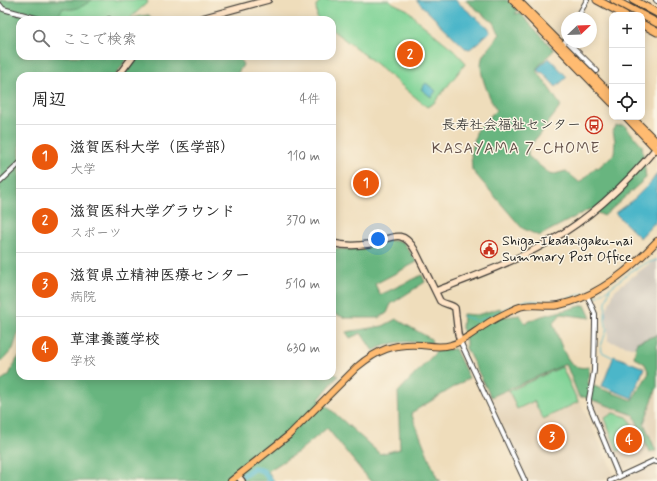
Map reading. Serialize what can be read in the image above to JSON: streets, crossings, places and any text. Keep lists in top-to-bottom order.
{
  "districts": ["KASAYAMA 7-CHOME"],
  "places": {
    "bus stop": ["長寿社会福祉センター"],
    "public building": ["Shiga-Ikadaigaku-nai Summary Post Office"]
  },
  "north": "top right",
  "page": {
    "map_buttons": ["+", "−"],
    "search": "ここで検索",
    "pins": [
      "2",
      "1",
      "3",
      "4"
    ],
    "heading": ["周辺", "4件"],
    "list": [
      {
        "mark": "1",
        "name": "滋賀医科大学（医学部）",
        "note": "大学",
        "value": "110 m"
      },
      {
        "mark": "2",
        "name": "滋賀医科大学グラウンド",
        "note": "スポーツ",
        "value": "370 m"
      },
      {
        "mark": "3",
        "name": "滋賀県立精神医療センター",
        "note": "病院",
        "value": "510 m"
      },
      {
        "mark": "4",
        "name": "草津養護学校",
        "note": "学校",
        "value": "630 m"
      }
    ]
  }
}
